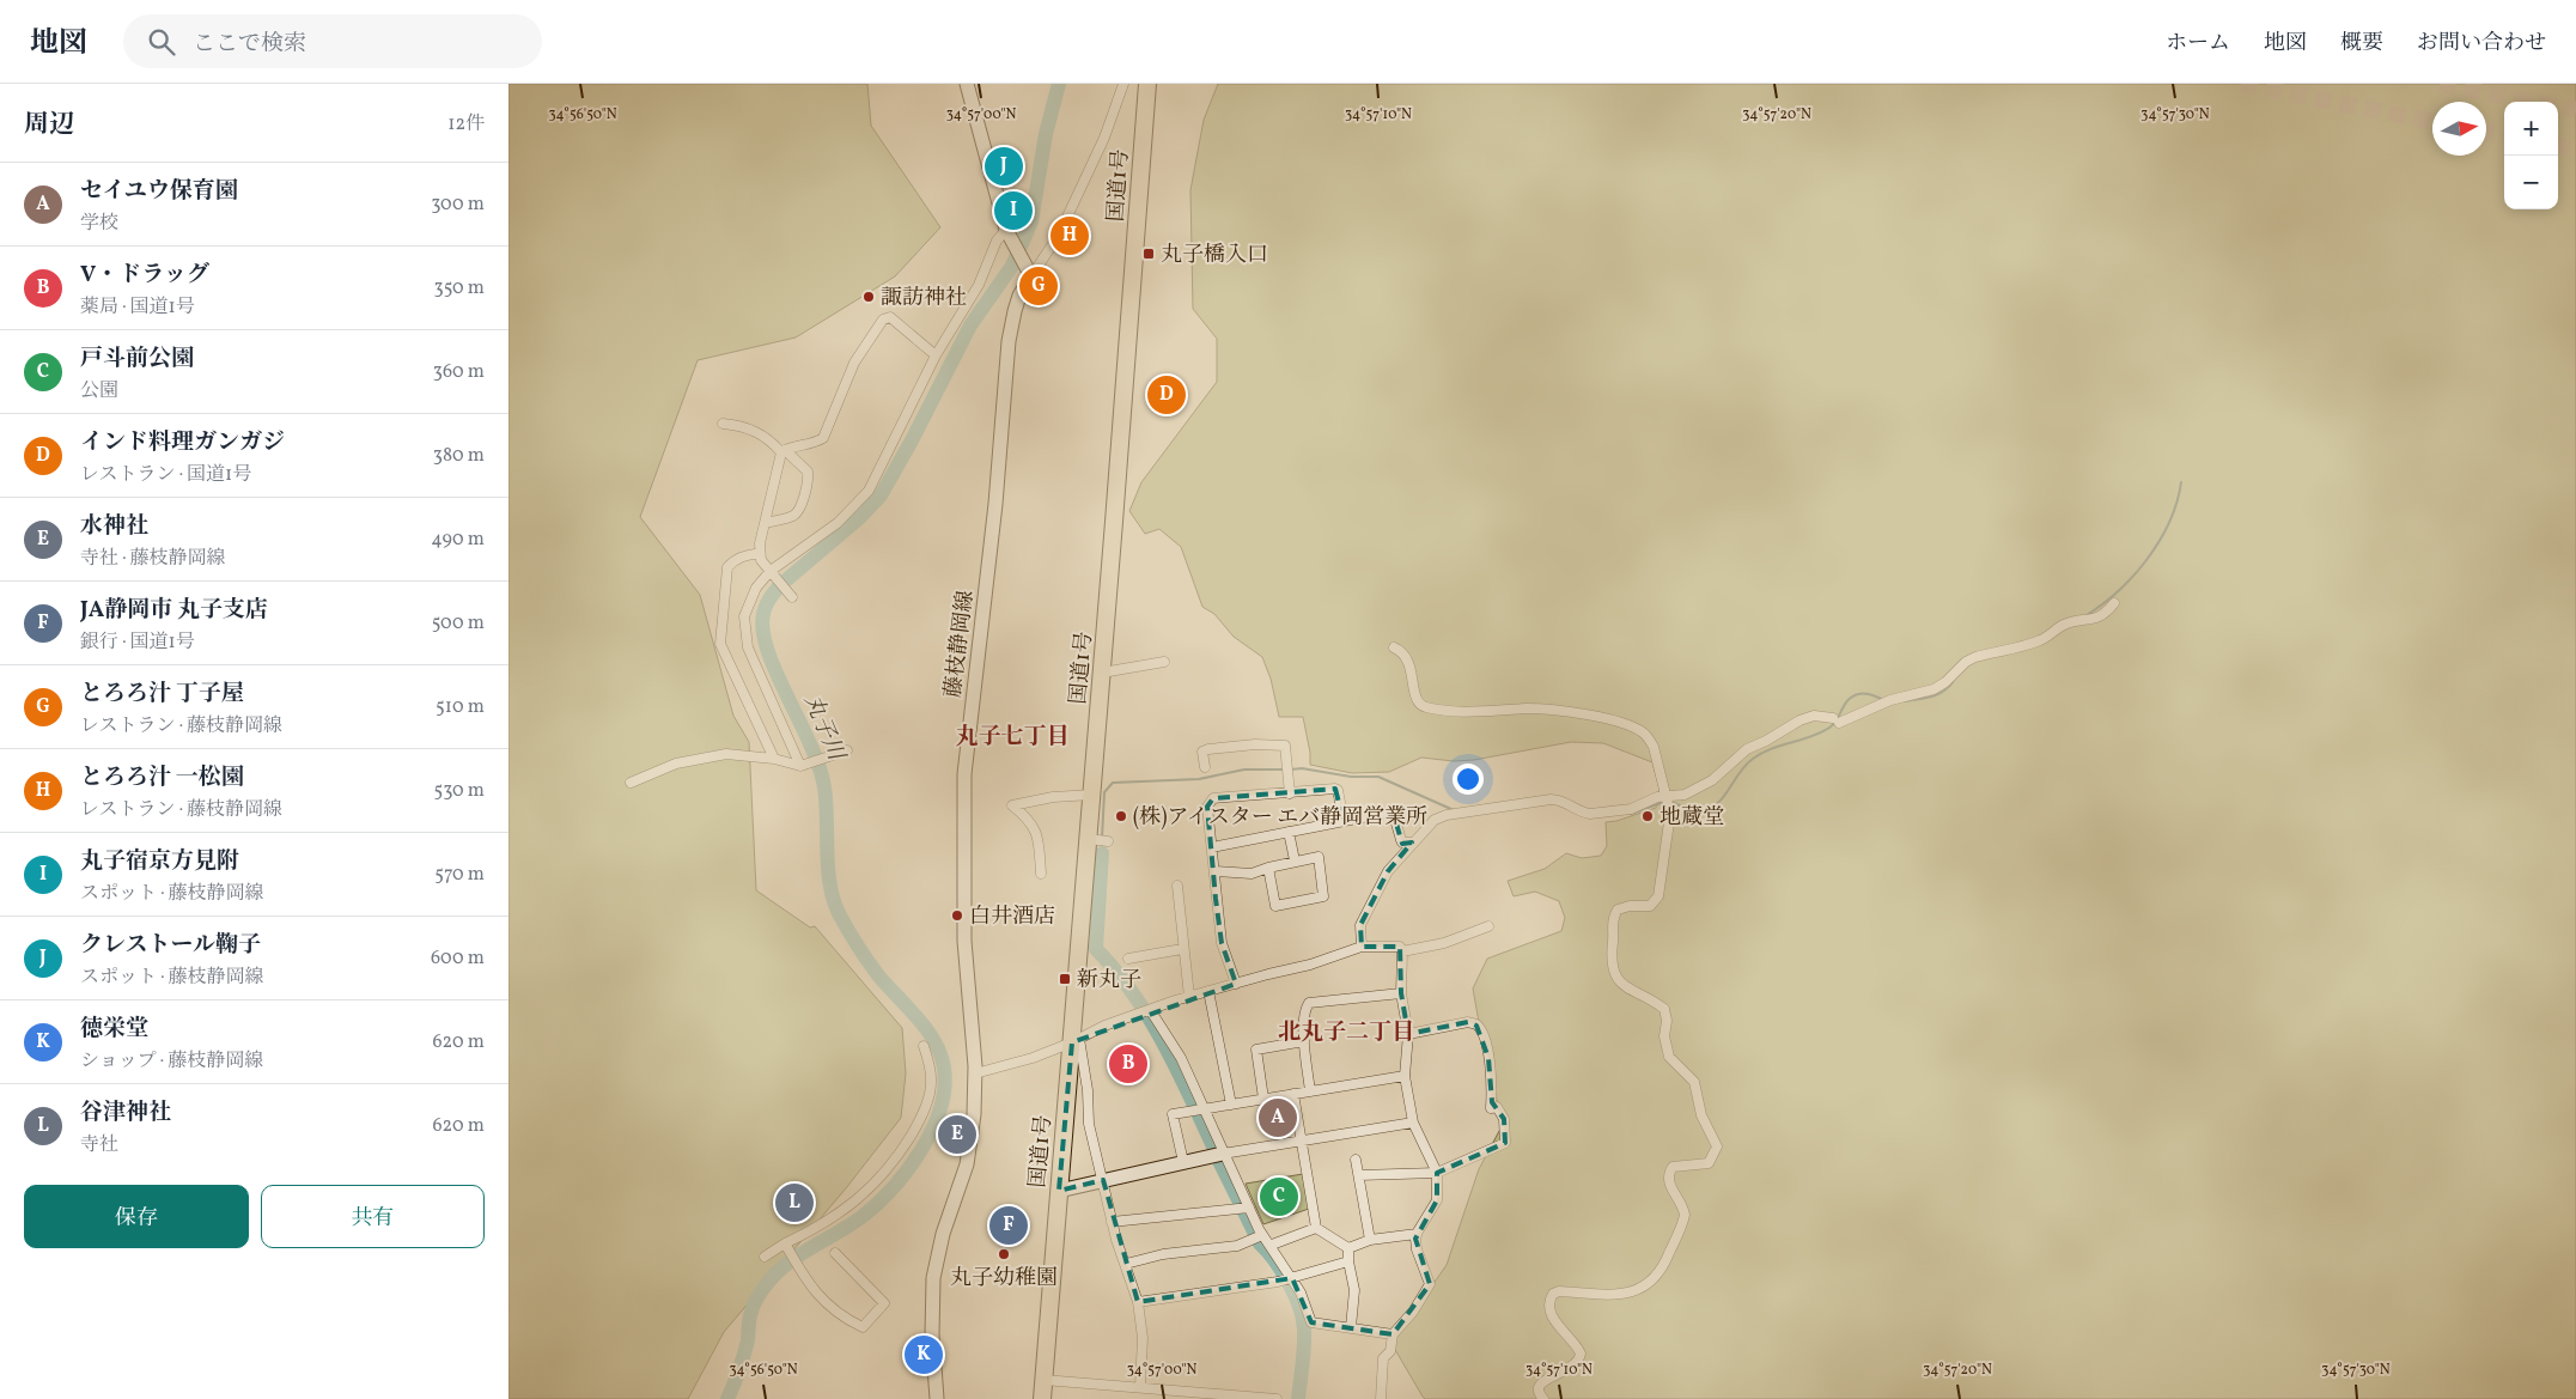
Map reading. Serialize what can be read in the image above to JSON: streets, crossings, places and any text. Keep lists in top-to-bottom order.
{
  "streets": {
    "highway": ["国道1号"],
    "main road": ["藤枝静岡線"]
  },
  "districts": ["丸子七丁目", "北丸子二丁目"],
  "water": ["丸子川"],
  "places": {
    "transit": ["丸子橋入口", "新丸子"],
    "other": [
      "諏訪神社",
      "(株)アイスター エバ静岡営業所",
      "地蔵堂",
      "白井酒店",
      "丸子幼稚園"
    ]
  },
  "north": "right",
  "page": {
    "header": "地図",
    "search": "ここで検索",
    "nav": [
      "ホーム",
      "地図",
      "概要",
      "お問い合わせ"
    ],
    "heading": ["周辺", "12件"],
    "map_buttons": ["+", "−"],
    "pins": [
      "J",
      "I",
      "H",
      "G",
      "D",
      "B",
      "A",
      "E",
      "C",
      "L",
      "F",
      "K"
    ],
    "list": [
      {
        "mark": "A",
        "name": "セイユウ保育園",
        "note": "学校",
        "value": "300 m"
      },
      {
        "mark": "B",
        "name": "V・ドラッグ",
        "note": "薬局 · 国道1号",
        "value": "350 m"
      },
      {
        "mark": "C",
        "name": "戸斗前公園",
        "note": "公園",
        "value": "360 m"
      },
      {
        "mark": "D",
        "name": "インド料理ガンガジ",
        "note": "レストラン · 国道1号",
        "value": "380 m"
      },
      {
        "mark": "E",
        "name": "水神社",
        "note": "寺社 · 藤枝静岡線",
        "value": "490 m"
      },
      {
        "mark": "F",
        "name": "JA静岡市 丸子支店",
        "note": "銀行 · 国道1号",
        "value": "500 m"
      },
      {
        "mark": "G",
        "name": "とろろ汁 丁子屋",
        "note": "レストラン · 藤枝静岡線",
        "value": "510 m"
      },
      {
        "mark": "H",
        "name": "とろろ汁 一松園",
        "note": "レストラン · 藤枝静岡線",
        "value": "530 m"
      },
      {
        "mark": "I",
        "name": "丸子宿京方見附",
        "note": "スポット · 藤枝静岡線",
        "value": "570 m"
      },
      {
        "mark": "J",
        "name": "クレストール鞠子",
        "note": "スポット · 藤枝静岡線",
        "value": "600 m"
      },
      {
        "mark": "K",
        "name": "徳栄堂",
        "note": "ショップ · 藤枝静岡線",
        "value": "620 m"
      },
      {
        "mark": "L",
        "name": "谷津神社",
        "note": "寺社",
        "value": "620 m"
      }
    ],
    "buttons": ["保存", "共有"]
  },
  "coordinates": [
    "34°56'50\"N",
    "34°57'00\"N",
    "34°57'10\"N",
    "34°57'20\"N",
    "34°57'30\"N"
  ]
}
